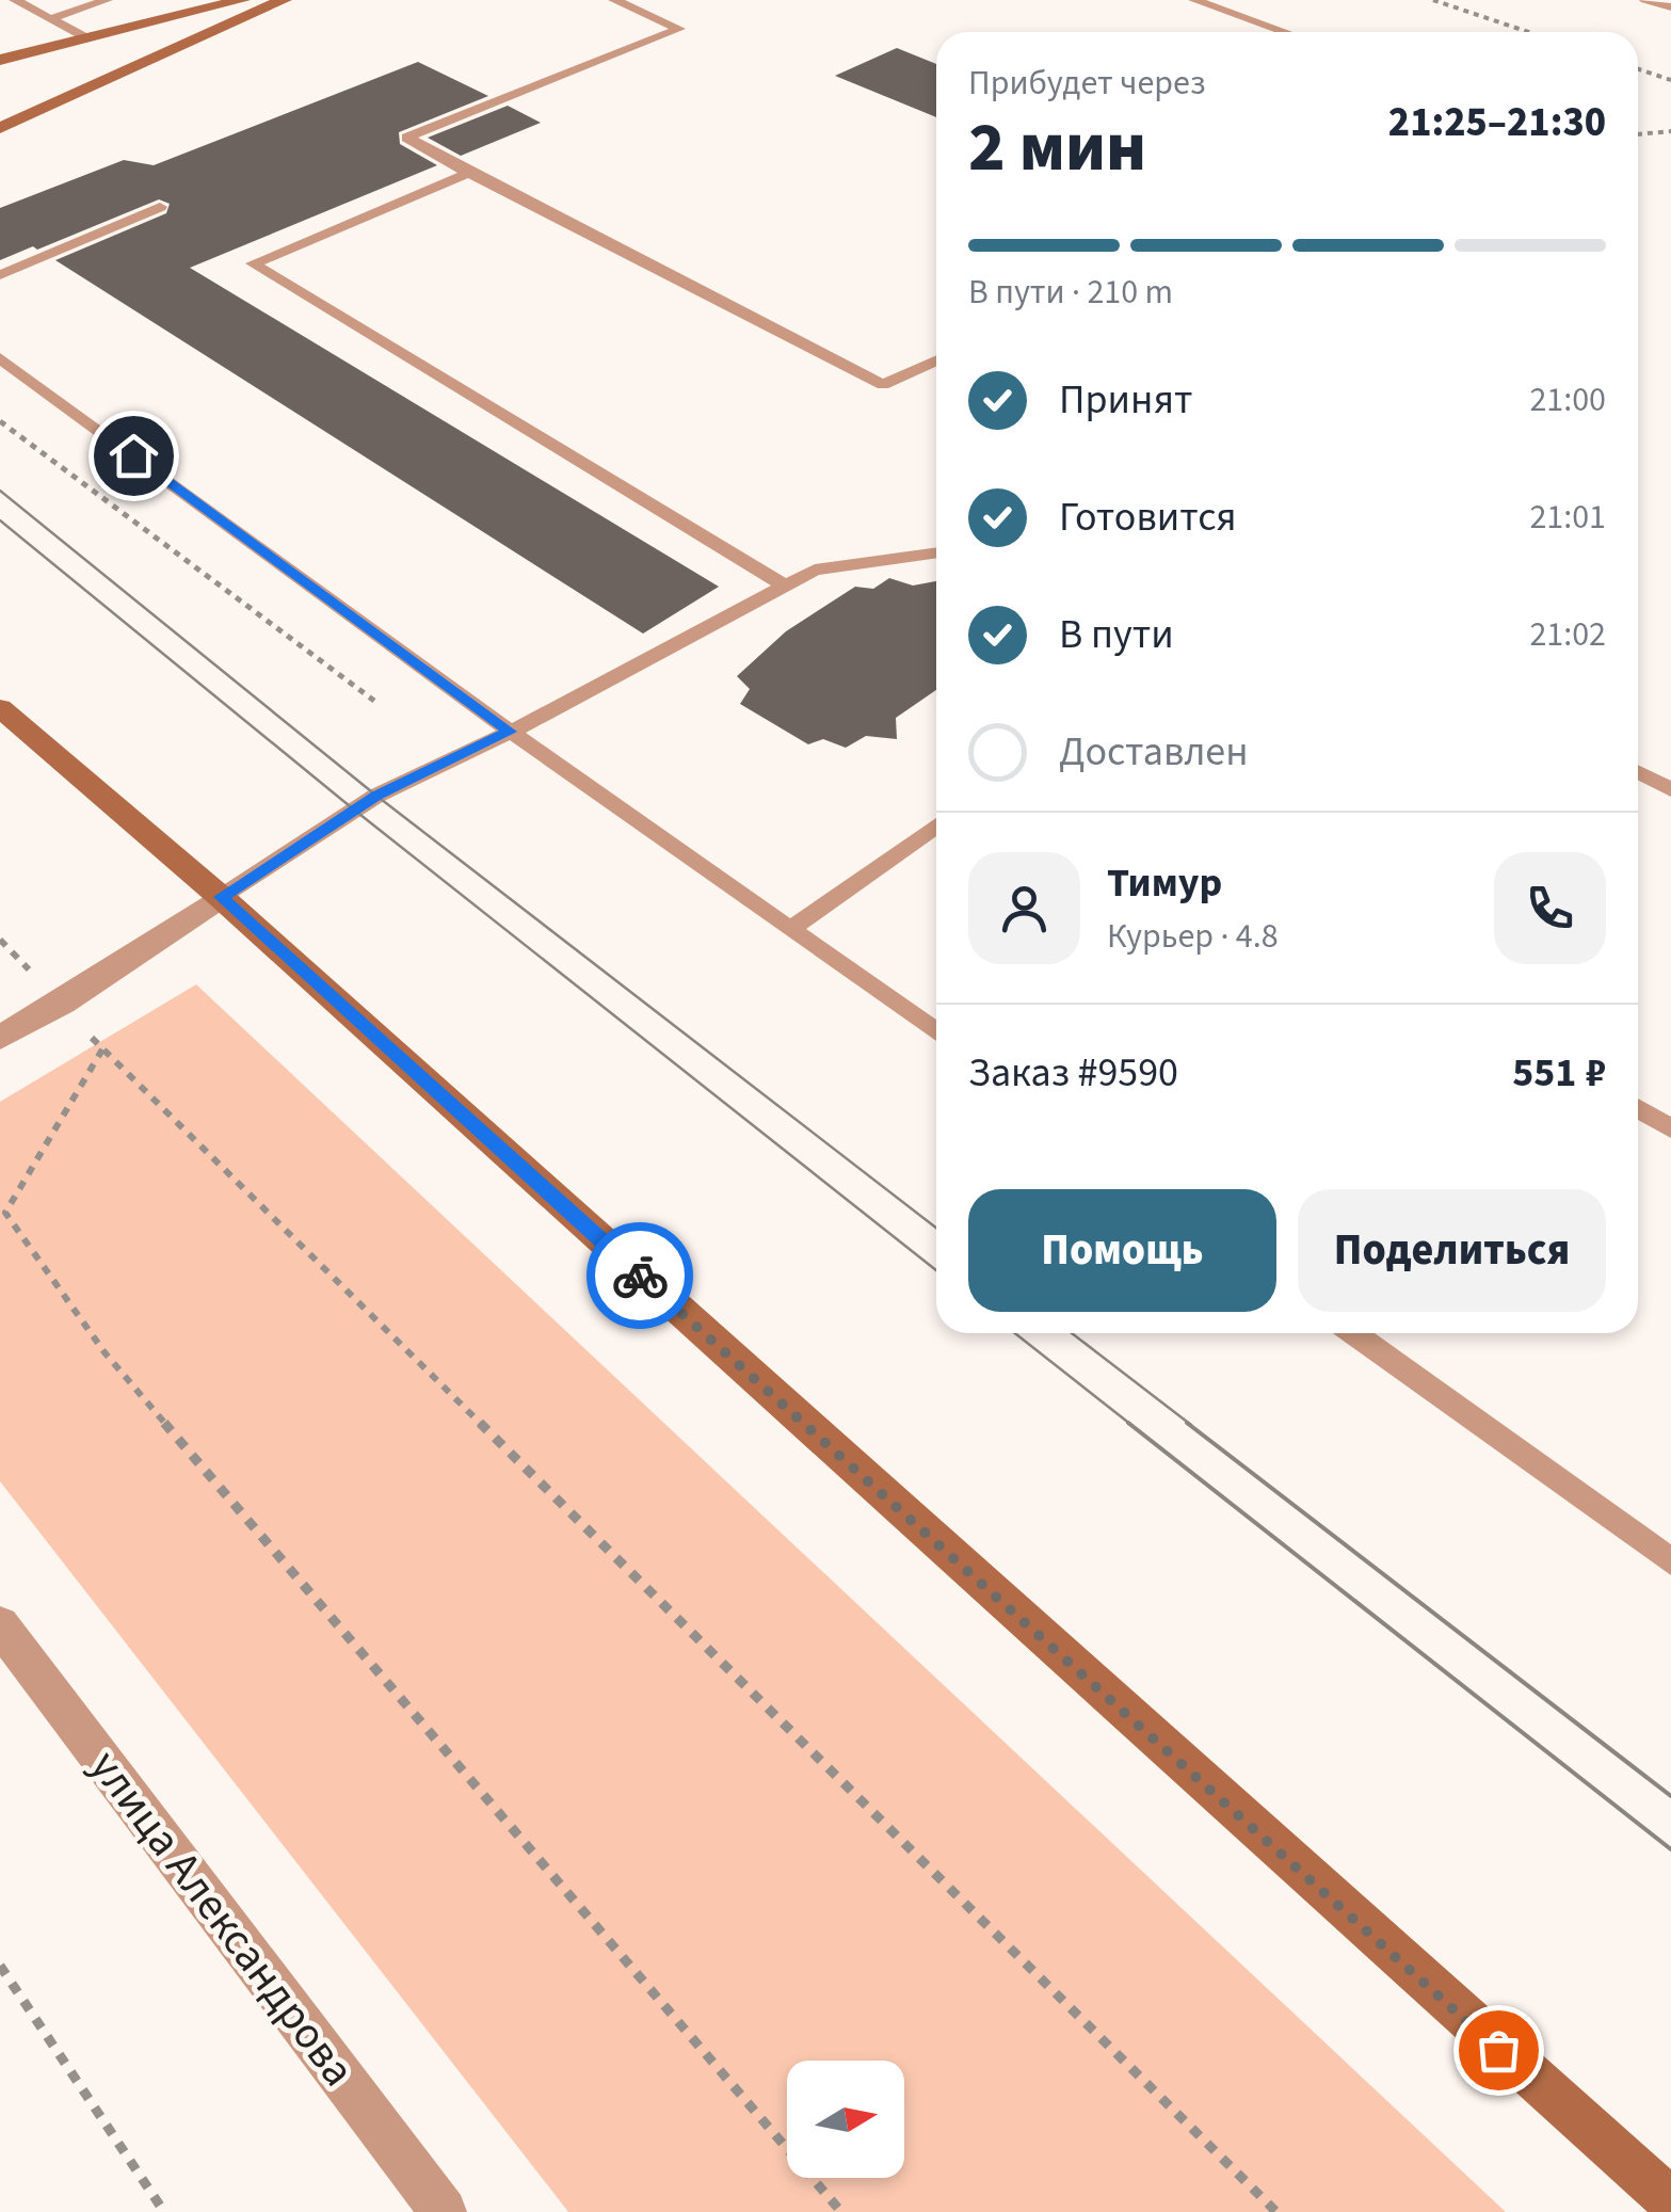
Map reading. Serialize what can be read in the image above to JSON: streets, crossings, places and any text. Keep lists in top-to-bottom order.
{
  "streets": {
    "street": ["улица Александрова"]
  },
  "north": "right",
  "page": {
    "heading": ["2 мин", "Прибудет через", "21:25–21:30"],
    "panel": [
      "Тимур",
      "Курьер · 4.8",
      "Заказ #9590",
      "551 ₽"
    ],
    "bar": "В пути · 210 m",
    "list": [
      ["Принят", "21:00"],
      ["Готовится", "21:01"],
      ["В пути", "21:02"],
      "Доставлен"
    ],
    "buttons": ["Помощь", "Поделиться"]
  }
}
